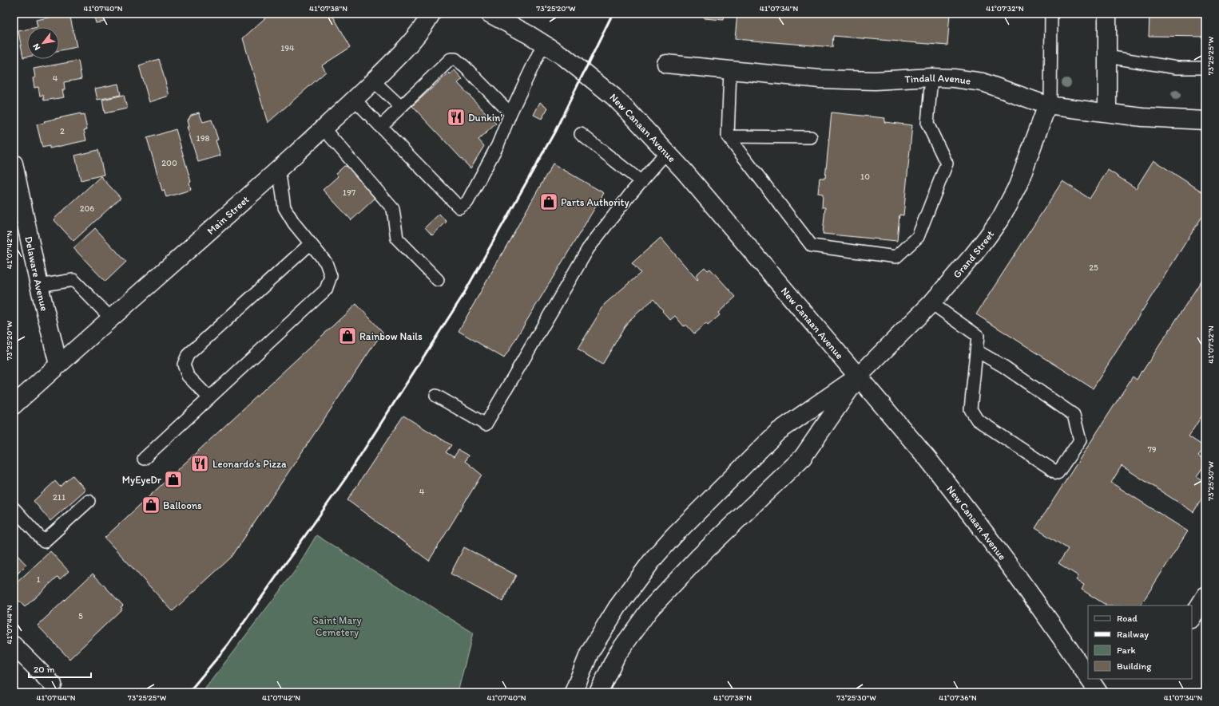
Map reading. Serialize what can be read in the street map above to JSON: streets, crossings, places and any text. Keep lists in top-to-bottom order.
{
  "streets": {
    "main road": [
      "Tindall Avenue",
      "New Canaan Avenue",
      "Main Street",
      "Grand Street",
      "Delaware Avenue"
    ]
  },
  "crossings": [
    ["Tindall Avenue", "Grand Street"],
    ["New Canaan Avenue", "Grand Street"],
    ["Main Street", "Delaware Avenue"]
  ],
  "parks": ["Saint Mary Cemetery"],
  "places": {
    "restaurant": ["Dunkin'", "Leonardo’s Pizza"],
    "shop": [
      "Parts Authority",
      "Rainbow Nails",
      "MyEyeDr",
      "Balloons"
    ]
  },
  "house_numbers": [
    "194",
    "4",
    "2",
    "198",
    "200",
    "10",
    "197",
    "206",
    "25",
    "79",
    "4",
    "211",
    "1",
    "5"
  ],
  "legend": [
    "Road",
    "Railway",
    "Park",
    "Building"
  ],
  "scale_bar": "20 m",
  "north": "bottom left",
  "coordinates": [
    "41°07'40\"N",
    "41°07'38\"N",
    "73°25'20\"W",
    "41°07'34\"N",
    "41°07'32\"N",
    "73°25'25\"W",
    "41°07'42\"N",
    "73°25'30\"W",
    "41°07'44\"N",
    "41°07'36\"N"
  ]
}
